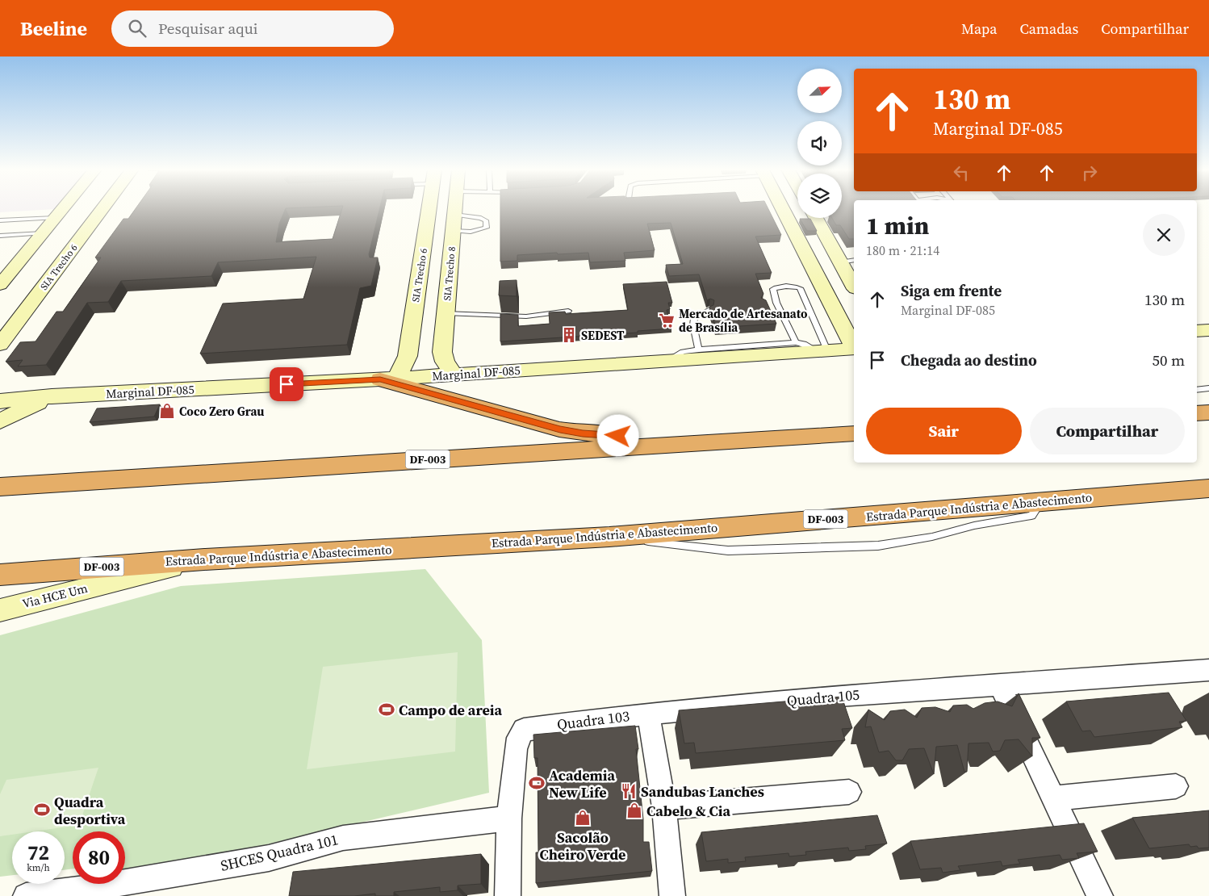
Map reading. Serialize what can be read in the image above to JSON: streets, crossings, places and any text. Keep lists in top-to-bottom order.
{
  "streets": {
    "highway": ["DF-003", "Estrada Parque Indústria e Abastecimento"],
    "main road": [
      "SIA Trecho 6",
      "SIA Trecho 8",
      "Marginal DF-085",
      "Via HCE Um"
    ],
    "street": ["Quadra 105", "Quadra 103", "SHCES Quadra 101"]
  },
  "crossings": [
    ["SIA Trecho 6", "Marginal DF-085"],
    ["SIA Trecho 8", "Marginal DF-085"],
    ["Estrada Parque Indústria e Abastecimento", "Via HCE Um"],
    ["Quadra 105", "Quadra 103"],
    ["Quadra 103", "SHCES Quadra 101"]
  ],
  "places": {
    "supermarket": ["Mercado de Artesanato de Brasília"],
    "building": ["SEDEST"],
    "shop": ["Coco Zero Grau", "Cabelo & Cia", "Sacolão Cheiro Verde"],
    "sports": ["Campo de areia", "Academia New Life", "Quadra desportiva"],
    "restaurant": ["Sandubas Lanches"]
  },
  "north": "top right",
  "page": {
    "header": "Beeline",
    "search": "Pesquisar aqui",
    "nav": ["Mapa", "Camadas", "Compartilhar"],
    "turn": ["130 m", "Marginal DF-085"],
    "heading": ["1 min", "180 m · 21:14"],
    "list": [
      {
        "name": "Siga em frente",
        "note": "Marginal DF-085",
        "value": "130 m"
      },
      {
        "name": "Chegada ao destino",
        "value": "50 m"
      }
    ],
    "buttons": ["Sair", "Compartilhar"],
    "speed": "72 km/h",
    "limit": "80"
  }
}
